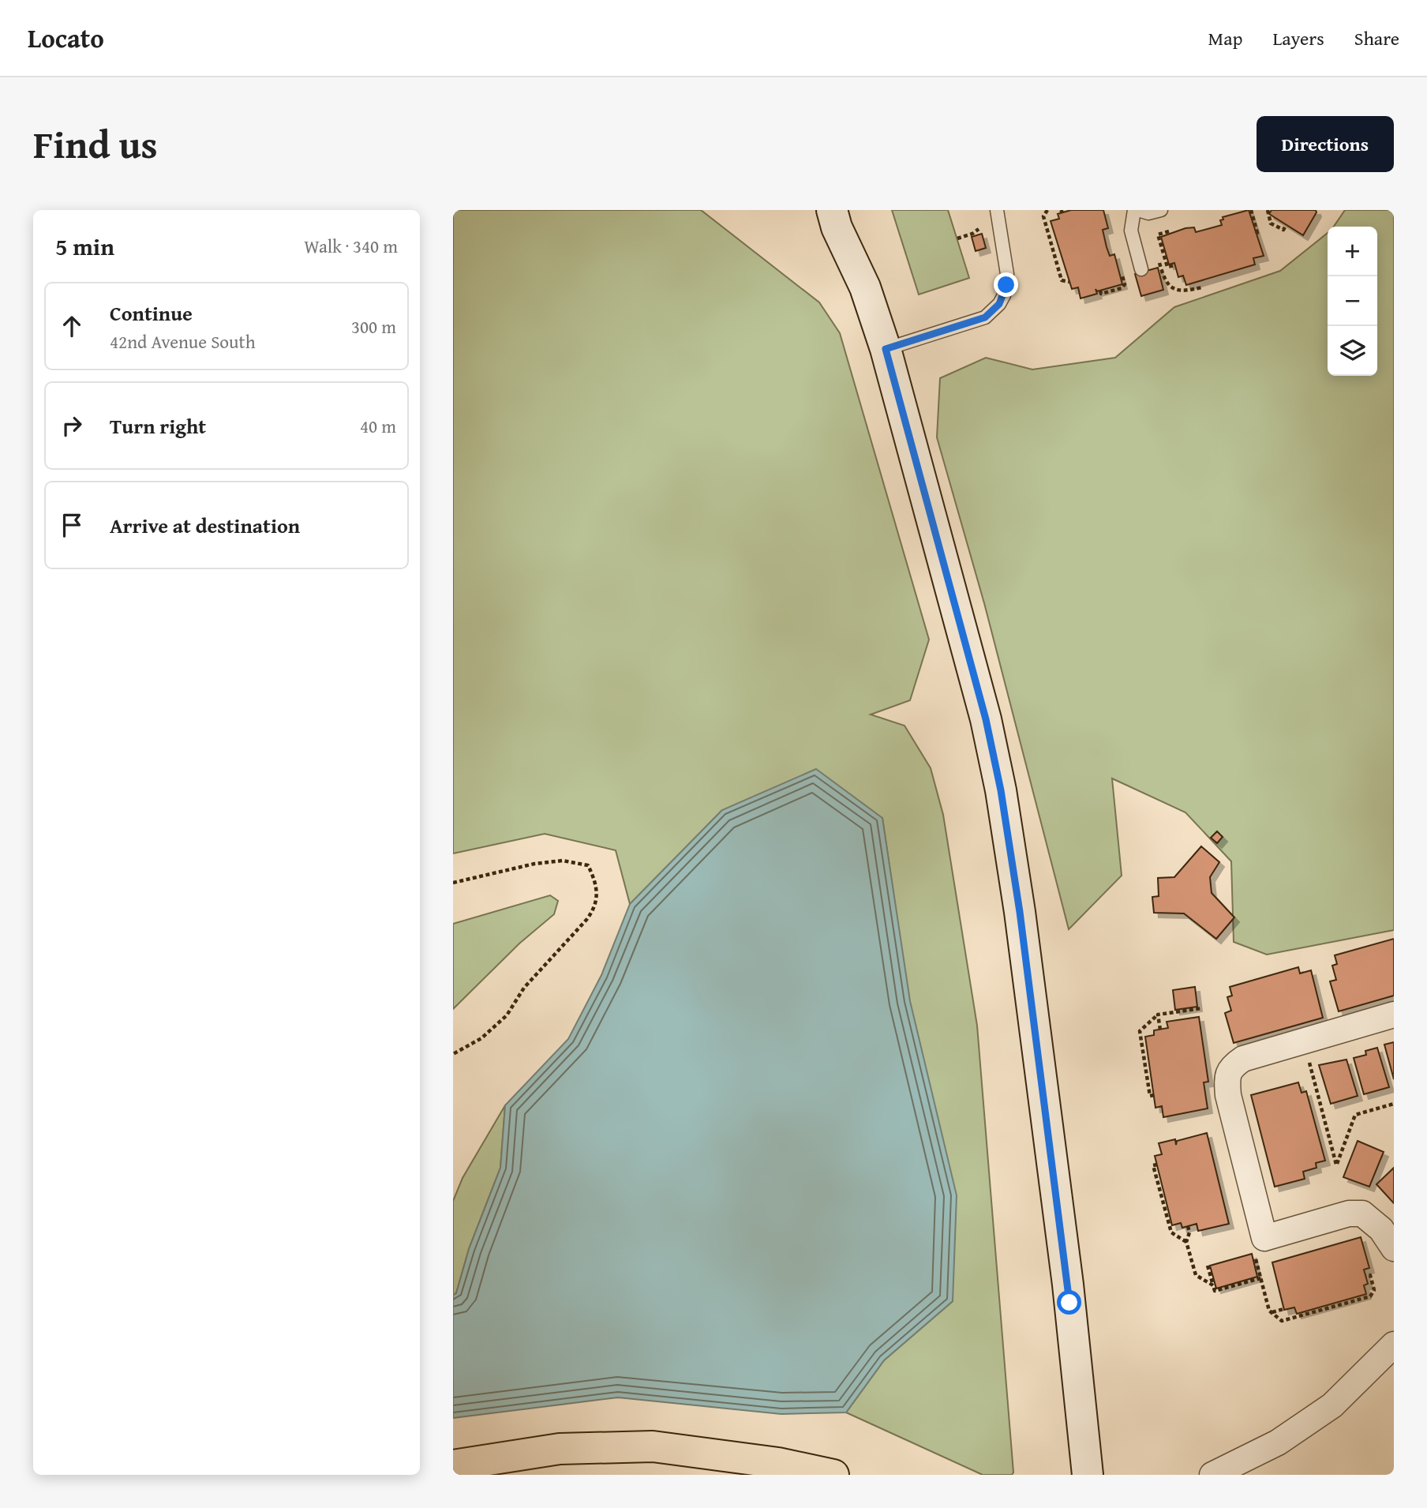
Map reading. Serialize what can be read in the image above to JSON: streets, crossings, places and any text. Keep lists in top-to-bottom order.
{
  "page": {
    "header": "Locato",
    "nav": ["Map", "Layers", "Share"],
    "title": "Find us",
    "buttons": "Directions",
    "heading": ["5 min", "Walk · 340 m"],
    "map_buttons": ["+", "−"],
    "list": [
      ["Continue", "42nd Avenue South", "300 m"],
      ["Turn right", "40 m"],
      "Arrive at destination"
    ]
  }
}
